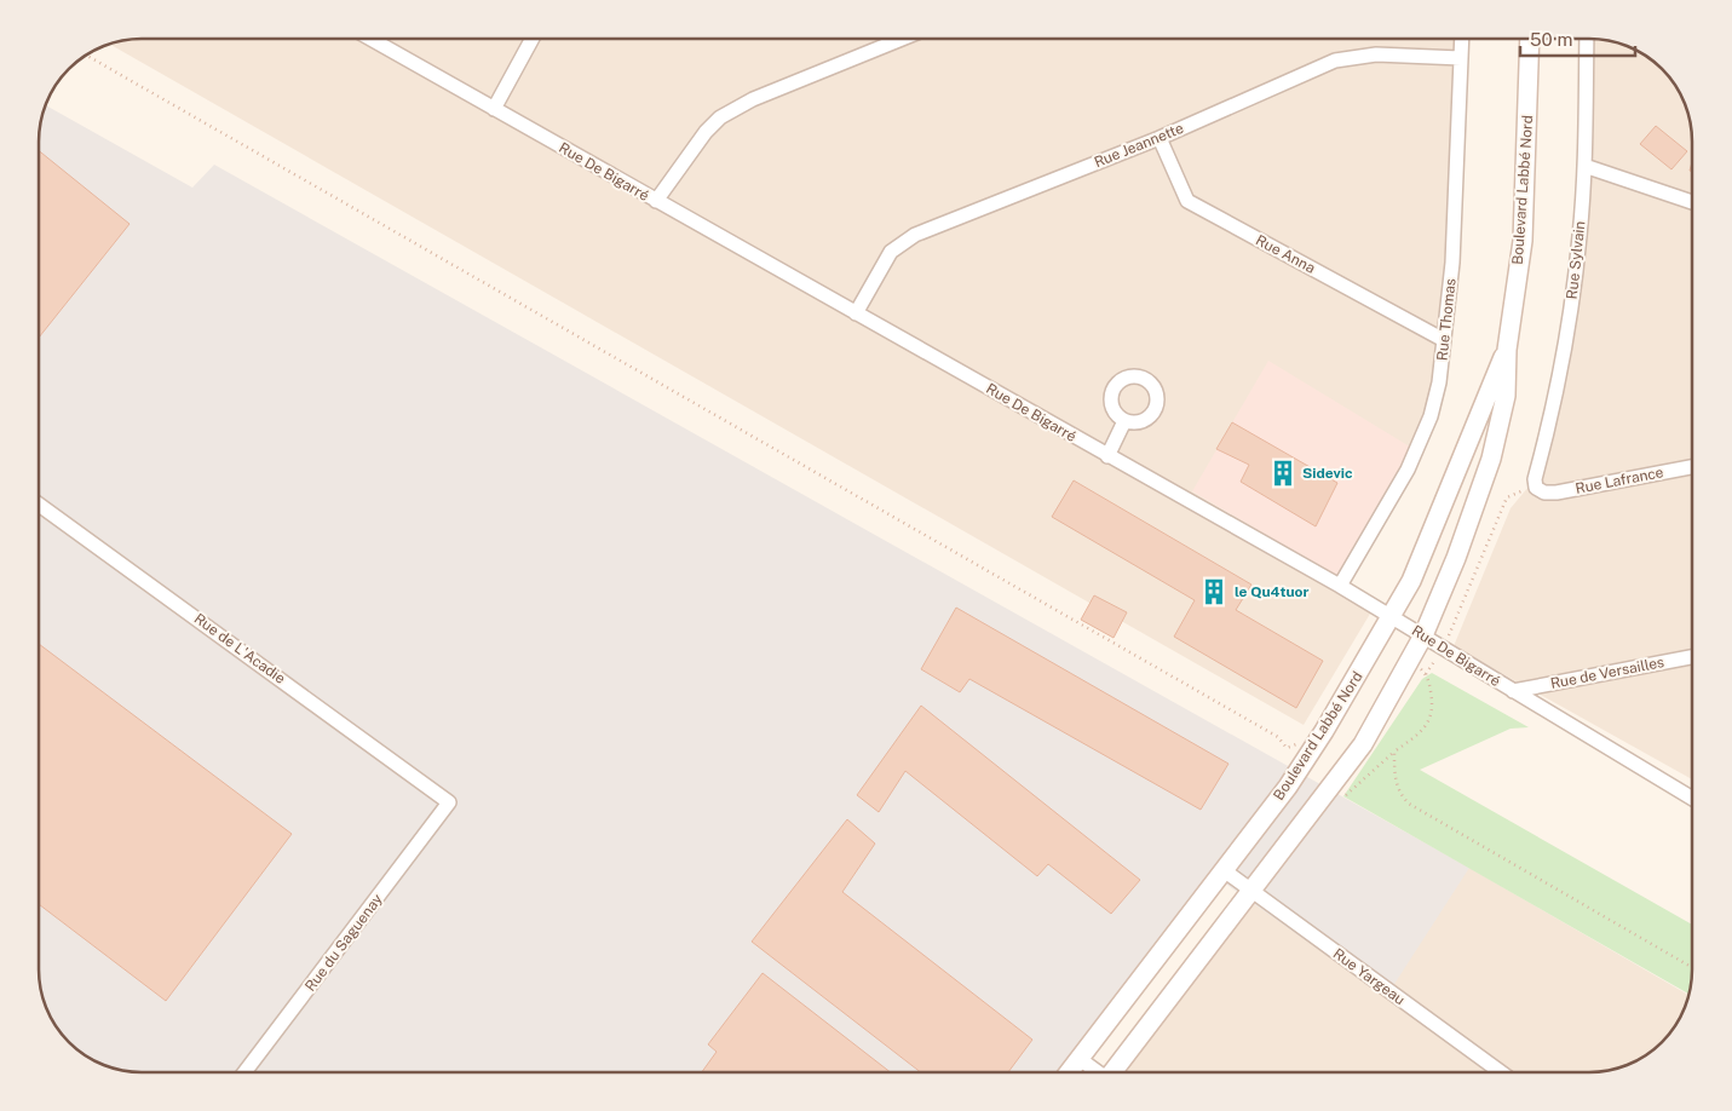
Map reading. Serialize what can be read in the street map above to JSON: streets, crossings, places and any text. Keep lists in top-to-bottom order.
{
  "streets": {
    "main road": ["Boulevard Labbé Nord"],
    "street": [
      "Rue Jeannette",
      "Rue De Bigarré",
      "Rue Anna",
      "Rue Sylvain",
      "Rue Thomas",
      "Rue Lafrance",
      "Rue de L'Acadie",
      "Rue de Versailles",
      "Rue du Saguenay",
      "Rue Yargeau"
    ]
  },
  "crossings": [
    ["Rue Jeannette", "Rue De Bigarré"],
    ["Rue Jeannette", "Rue Anna"],
    ["Rue Jeannette", "Rue Thomas"],
    ["Rue De Bigarré", "Boulevard Labbé Nord"],
    ["Rue De Bigarré", "Rue Thomas"],
    ["Rue De Bigarré", "Rue de Versailles"],
    ["Boulevard Labbé Nord", "Rue Yargeau"],
    ["Rue Anna", "Rue Thomas"],
    ["Rue Sylvain", "Rue Lafrance"],
    ["Rue de L'Acadie", "Rue du Saguenay"]
  ],
  "places": {
    "building": ["Sidevic", "le Qu4tuor"]
  },
  "scale_bar": "50 m"
}
